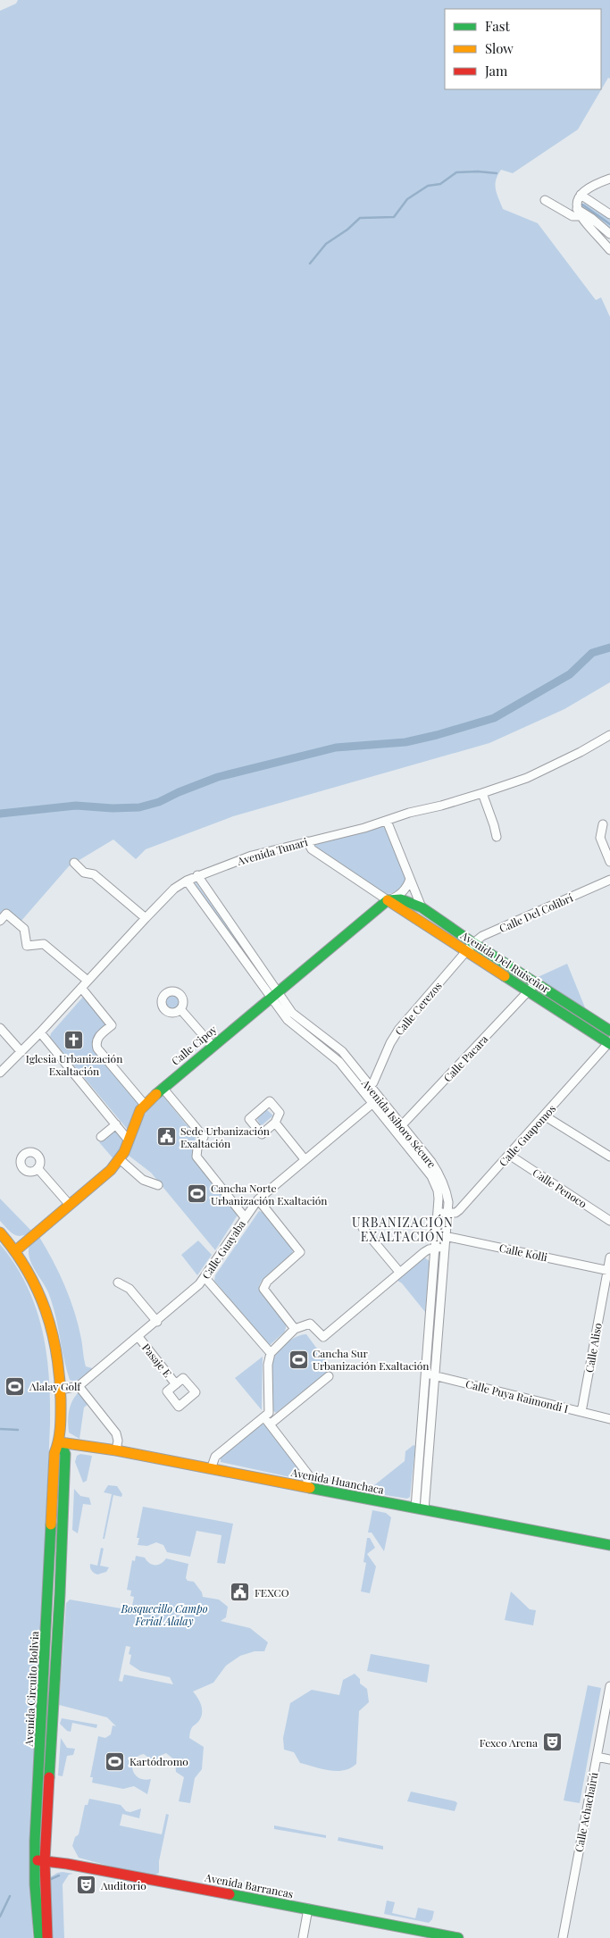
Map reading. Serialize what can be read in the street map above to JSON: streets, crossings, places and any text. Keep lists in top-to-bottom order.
{
  "streets": {
    "main road": [
      "Avenida Del Ruiseñor",
      "Calle Cipoy",
      "Avenida Huanchaca",
      "Avenida Circuito Bolivia",
      "Avenida Barrancas"
    ],
    "street": [
      "Avenida Tunari",
      "Calle Del Colibrí",
      "Calle Cerezos",
      "Calle Pacara",
      "Avenida Isiboro Sécure",
      "Calle Guapomos",
      "Calle Penoco",
      "Calle Guayaba",
      "Calle Kolli",
      "Calle Aliso",
      "Pasaje E",
      "Calle Puya Raimondi I",
      "Calle Achachairú"
    ]
  },
  "crossings": [
    ["Avenida Tunari", "Avenida Del Ruiseñor"],
    ["Avenida Tunari", "Avenida Isiboro Sécure"],
    ["Calle Del Colibrí", "Avenida Del Ruiseñor"],
    ["Calle Del Colibrí", "Calle Cerezos"],
    ["Avenida Del Ruiseñor", "Calle Cerezos"],
    ["Avenida Del Ruiseñor", "Calle Cipoy"],
    ["Avenida Del Ruiseñor", "Calle Pacara"],
    ["Avenida Del Ruiseñor", "Calle Guapomos"],
    ["Calle Cerezos", "Avenida Isiboro Sécure"],
    ["Calle Cipoy", "Avenida Isiboro Sécure"],
    ["Calle Cipoy", "Avenida Circuito Bolivia"],
    ["Calle Pacara", "Avenida Isiboro Sécure"],
    ["Avenida Isiboro Sécure", "Calle Guapomos"],
    ["Avenida Isiboro Sécure", "Calle Guayaba"],
    ["Avenida Isiboro Sécure", "Calle Kolli"],
    ["Avenida Isiboro Sécure", "Calle Puya Raimondi I"],
    ["Avenida Isiboro Sécure", "Avenida Huanchaca"],
    ["Calle Guapomos", "Calle Penoco"],
    ["Calle Guayaba", "Pasaje E"],
    ["Calle Guayaba", "Avenida Circuito Bolivia"],
    ["Calle Kolli", "Calle Aliso"],
    ["Calle Aliso", "Calle Puya Raimondi I"],
    ["Avenida Huanchaca", "Avenida Circuito Bolivia"],
    ["Avenida Circuito Bolivia", "Avenida Barrancas"]
  ],
  "districts": ["URBANIZACIÓN EXALTACIÓN"],
  "parks": ["Bosquecillo Campo Ferial Alalay"],
  "places": {
    "church": ["Iglesia Urbanización Exaltación"],
    "public building": ["Sede Urbanización Exaltación", "FEXCO"],
    "sports": [
      "Cancha Norte Urbanización Exaltación",
      "Cancha Sur Urbanización Exaltación",
      "Alalay Golf",
      "Kartódromo"
    ],
    "theatre": ["Fexco Arena", "Auditorio"]
  },
  "legend": ["Fast", "Slow", "Jam"]
}
